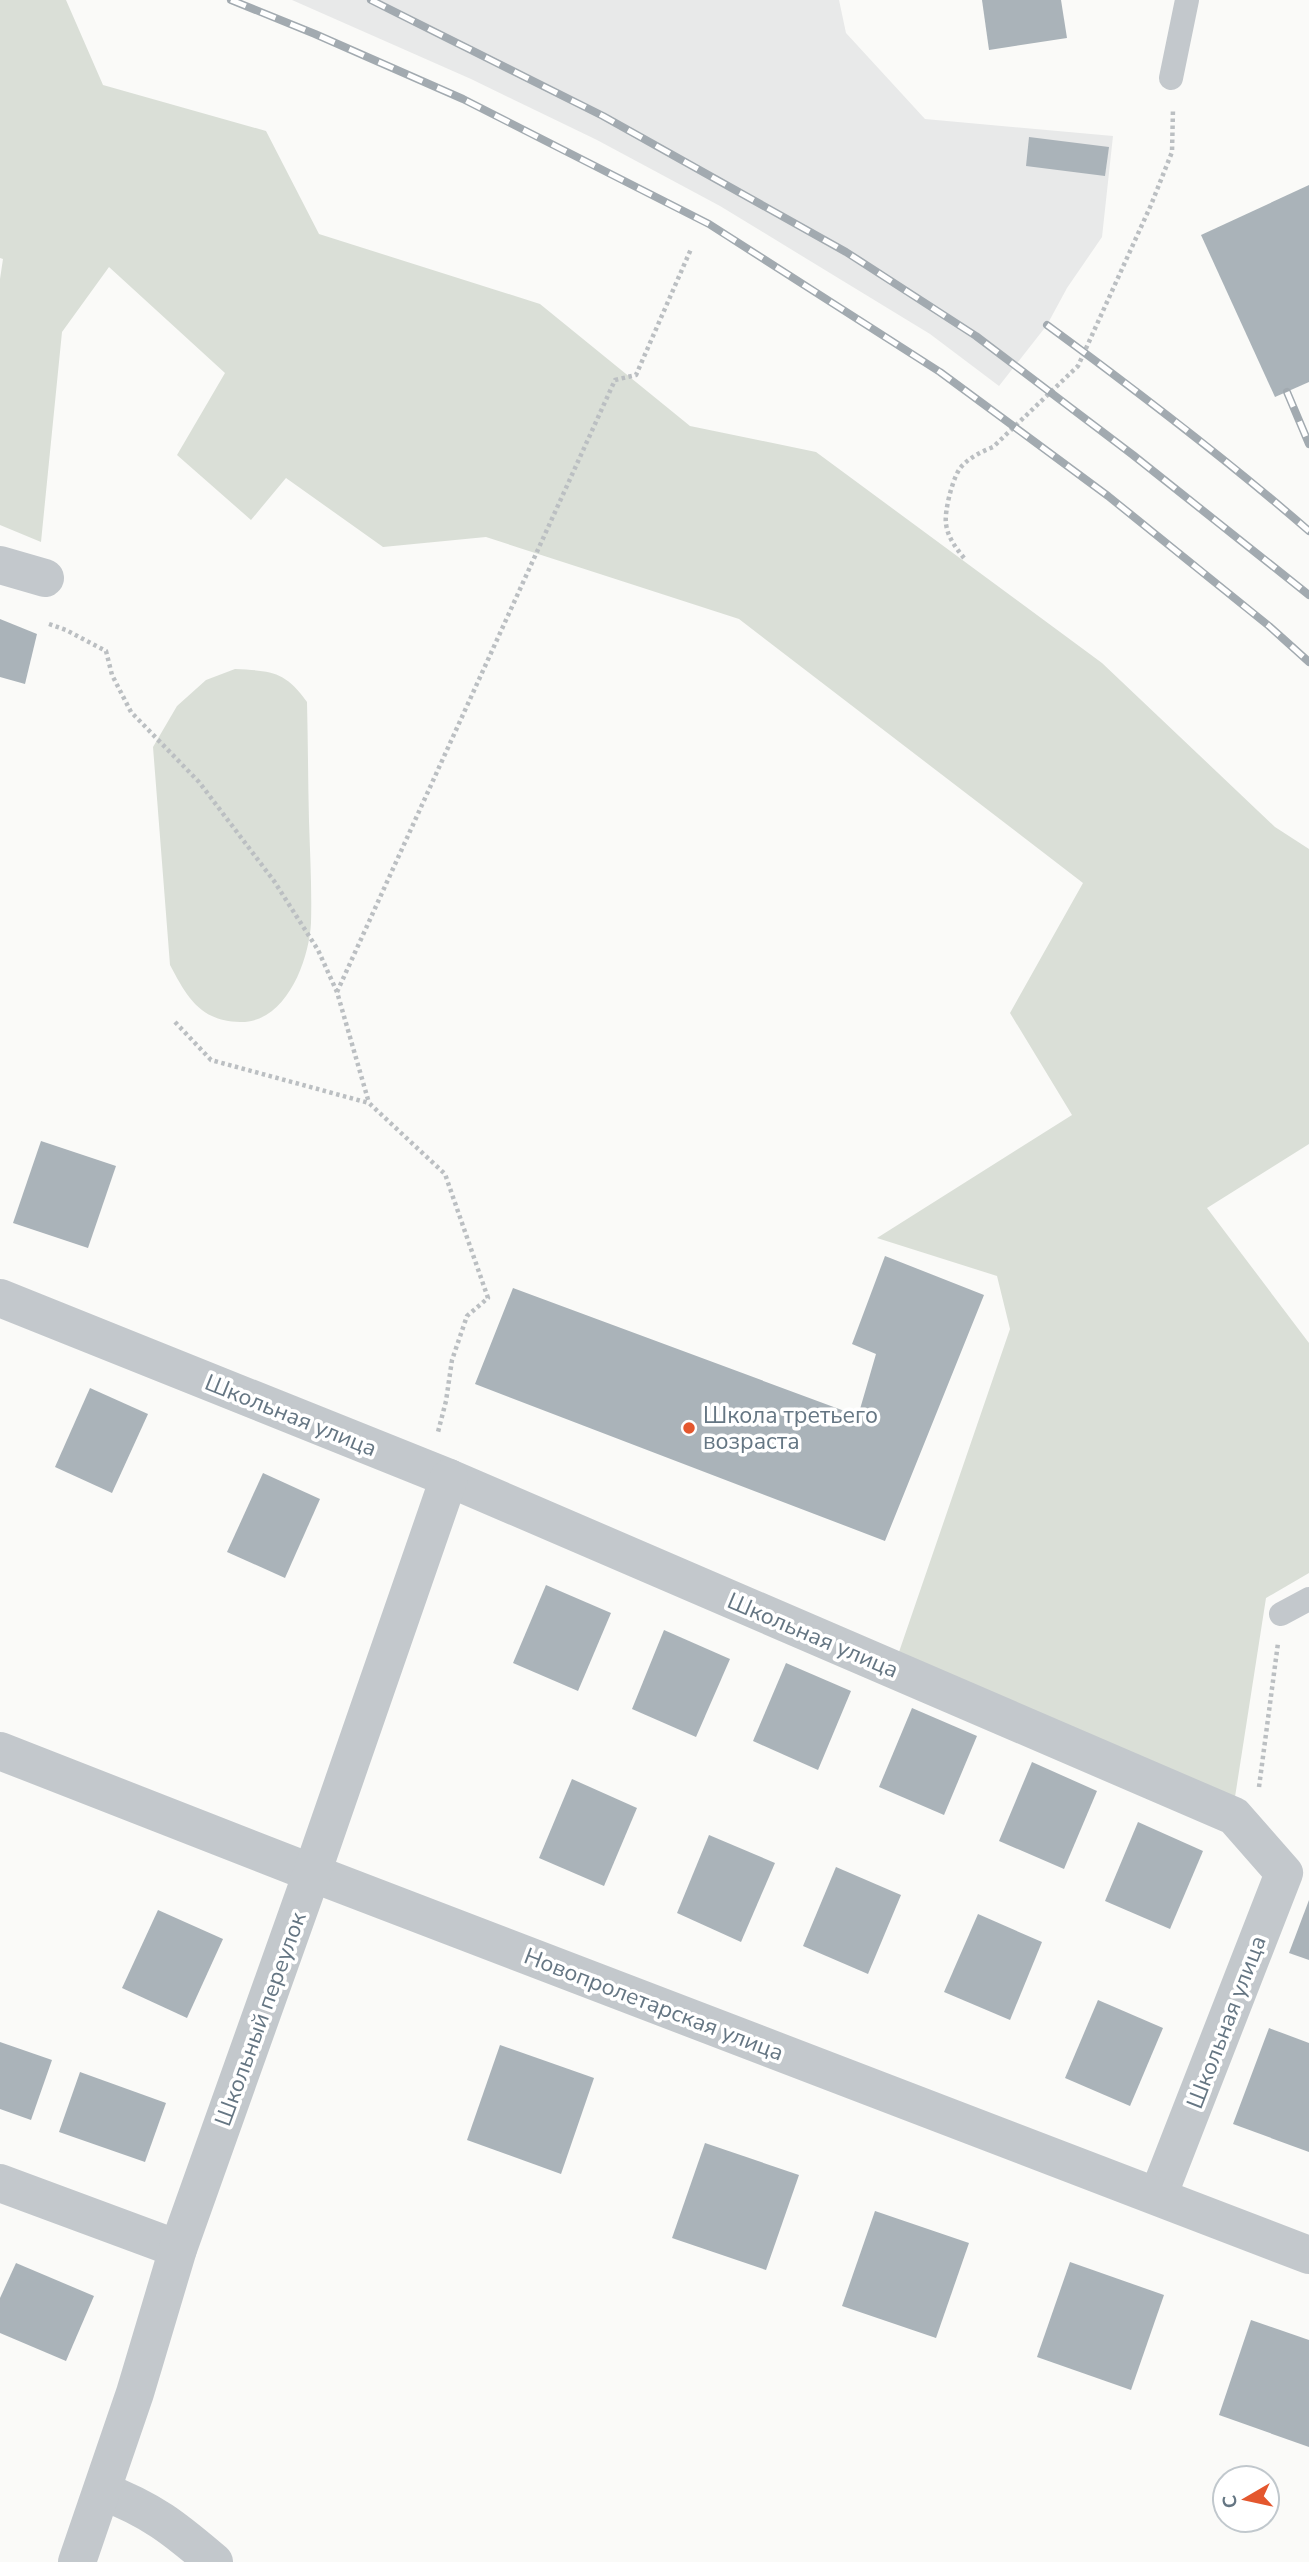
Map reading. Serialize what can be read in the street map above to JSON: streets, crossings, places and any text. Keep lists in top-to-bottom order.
{
  "streets": {
    "street": ["Школьная улица", "Новопролетарская улица", "Школьный переулок"]
  },
  "crossings": [
    ["Школьная улица", "Новопролетарская улица"],
    ["Школьная улица", "Школьный переулок"],
    ["Новопролетарская улица", "Школьный переулок"]
  ],
  "places": ["Школа третьего возраста"],
  "north": "left"
}
